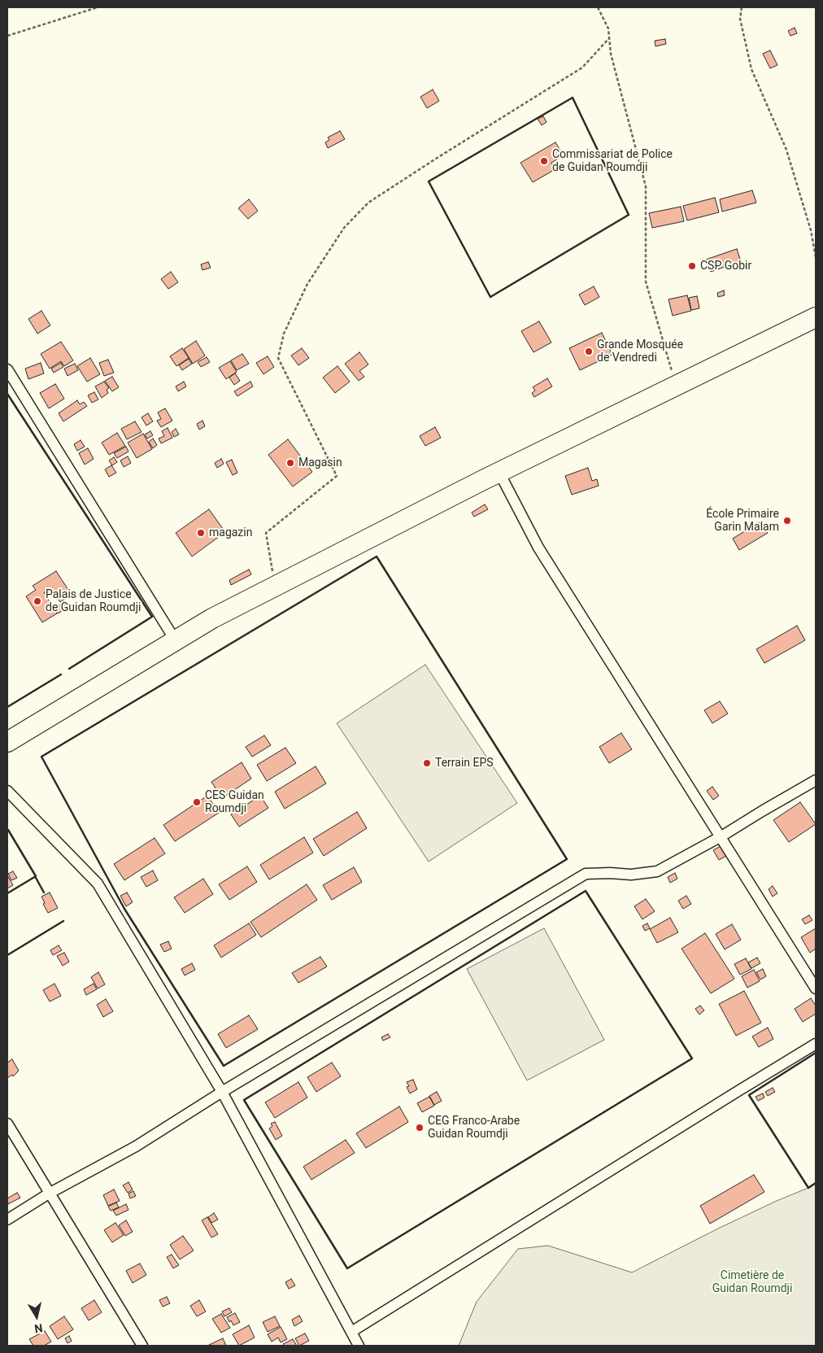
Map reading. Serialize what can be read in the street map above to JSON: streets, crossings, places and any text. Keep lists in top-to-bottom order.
{
  "parks": ["Cimetière de Guidan Roumdji"],
  "places": [
    "Commissariat de Police de Guidan Roumdji",
    "CSP Gobir",
    "Grande Mosquée de Vendredi",
    "Magasin",
    "École Primaire Garin Malam",
    "magazin",
    "Palais de Justice de Guidan Roumdji",
    "Terrain EPS",
    "CES Guidan Roumdji",
    "CEG Franco-Arabe Guidan Roumdji"
  ],
  "north": "bottom"
}
